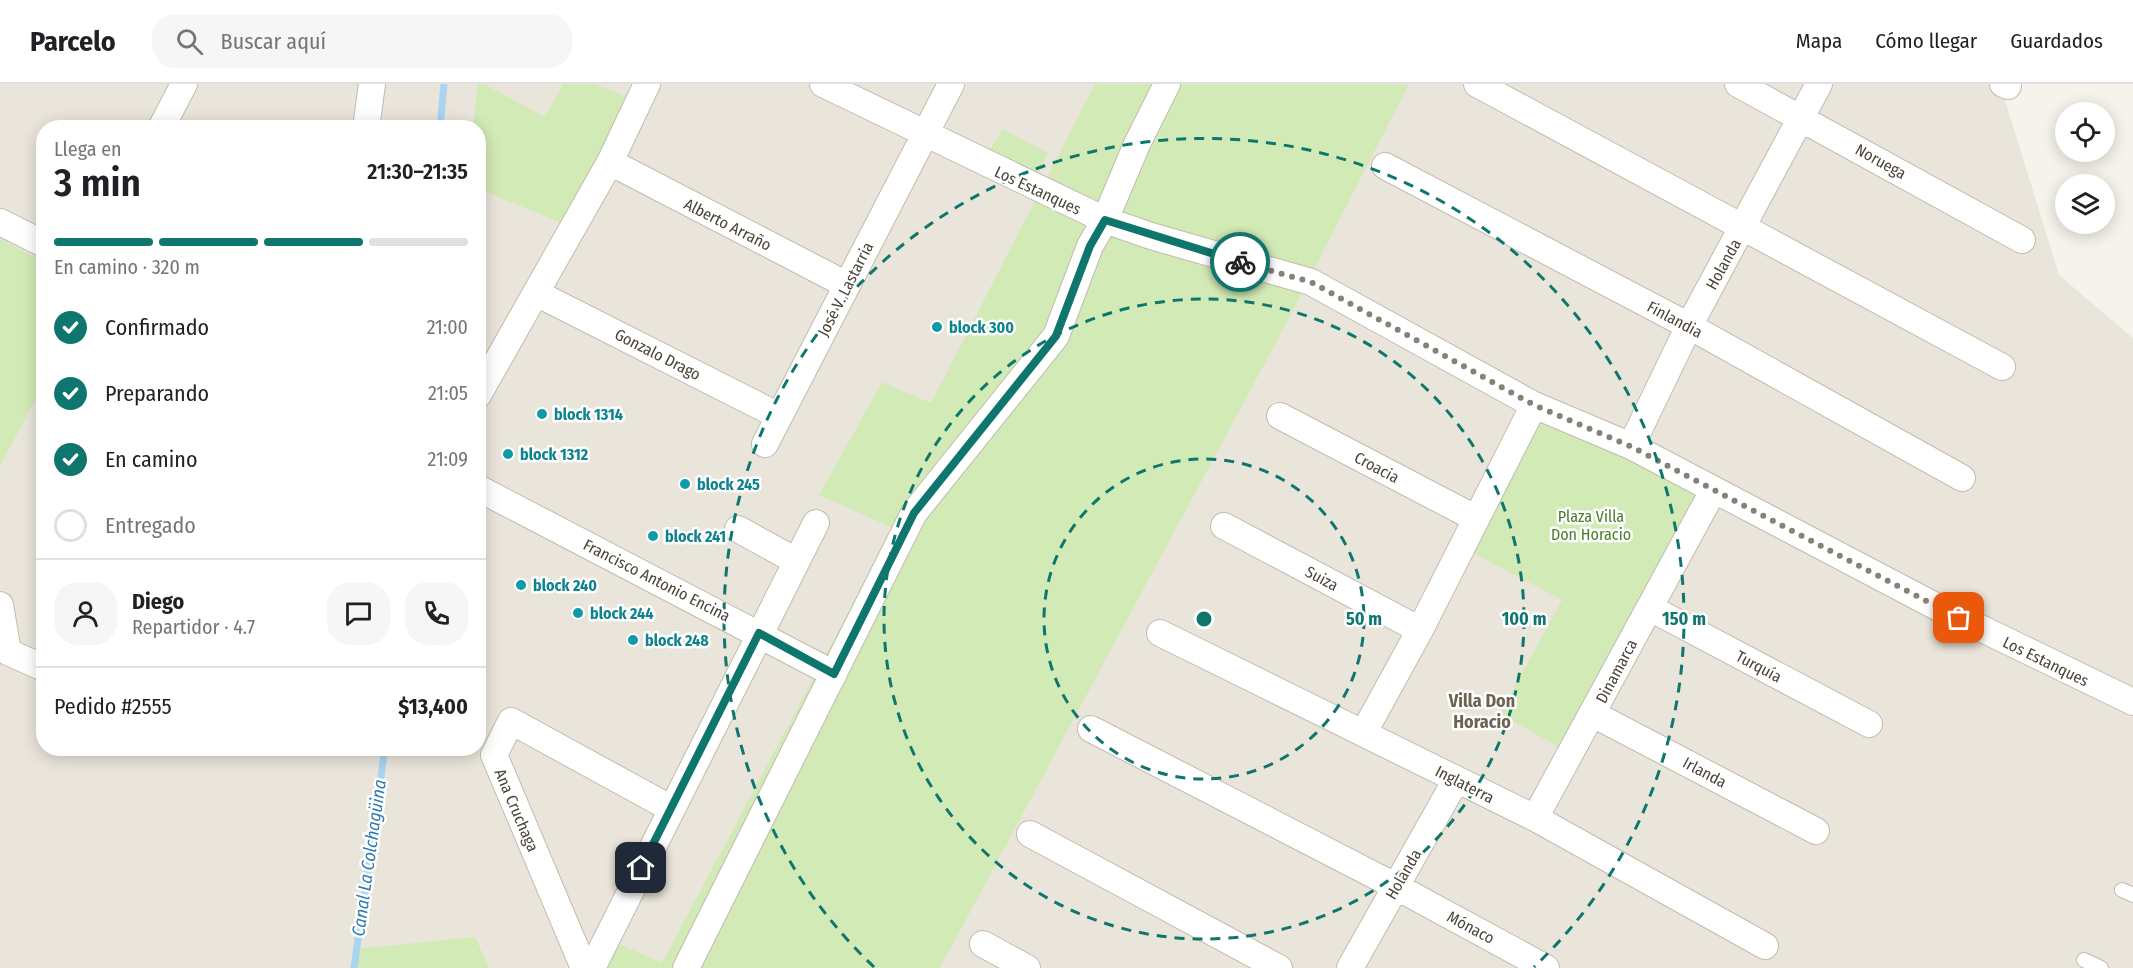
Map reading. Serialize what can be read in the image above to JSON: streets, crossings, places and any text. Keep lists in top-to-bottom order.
{
  "streets": {
    "street": [
      "Noruega",
      "Los Estanques",
      "Alberto Arraño",
      "Holanda",
      "José V. Lastarria",
      "Finlandia",
      "Gonzalo Drago",
      "Croacia",
      "Suiza",
      "Francisco Antonio Encina",
      "Turquía",
      "Dinamarca",
      "Irlanda",
      "Inglaterra",
      "Ana Cruchaga",
      "Mónaco"
    ]
  },
  "crossings": [
    ["Noruega", "Holanda"],
    ["Los Estanques", "Holanda"],
    ["Los Estanques", "José V. Lastarria"],
    ["Los Estanques", "Dinamarca"],
    ["Alberto Arraño", "José V. Lastarria"],
    ["Holanda", "Finlandia"],
    ["Holanda", "Inglaterra"],
    ["Holanda", "Mónaco"],
    ["José V. Lastarria", "Gonzalo Drago"],
    ["Turquía", "Dinamarca"],
    ["Dinamarca", "Irlanda"],
    ["Dinamarca", "Inglaterra"]
  ],
  "districts": ["Villa Don Horacio"],
  "water": ["Canal La Colchagüina"],
  "parks": ["Plaza Villa Don Horacio"],
  "places": [
    "block 300",
    "block 1314",
    "block 1312",
    "block 245",
    "block 241",
    "block 240",
    "block 244",
    "block 248"
  ],
  "page": {
    "header": "Parcelo",
    "search": "Buscar aquí",
    "nav": ["Mapa", "Cómo llegar", "Guardados"],
    "heading": ["3 min", "Llega en", "21:30–21:35"],
    "panel": [
      "Diego",
      "Repartidor · 4.7",
      "Pedido #2555",
      "$13,400"
    ],
    "bar": "En camino · 320 m",
    "list": [
      ["Confirmado", "21:00"],
      ["Preparando", "21:05"],
      ["En camino", "21:09"],
      "Entregado"
    ]
  },
  "rings": ["50 m", "100 m", "150 m"]
}
